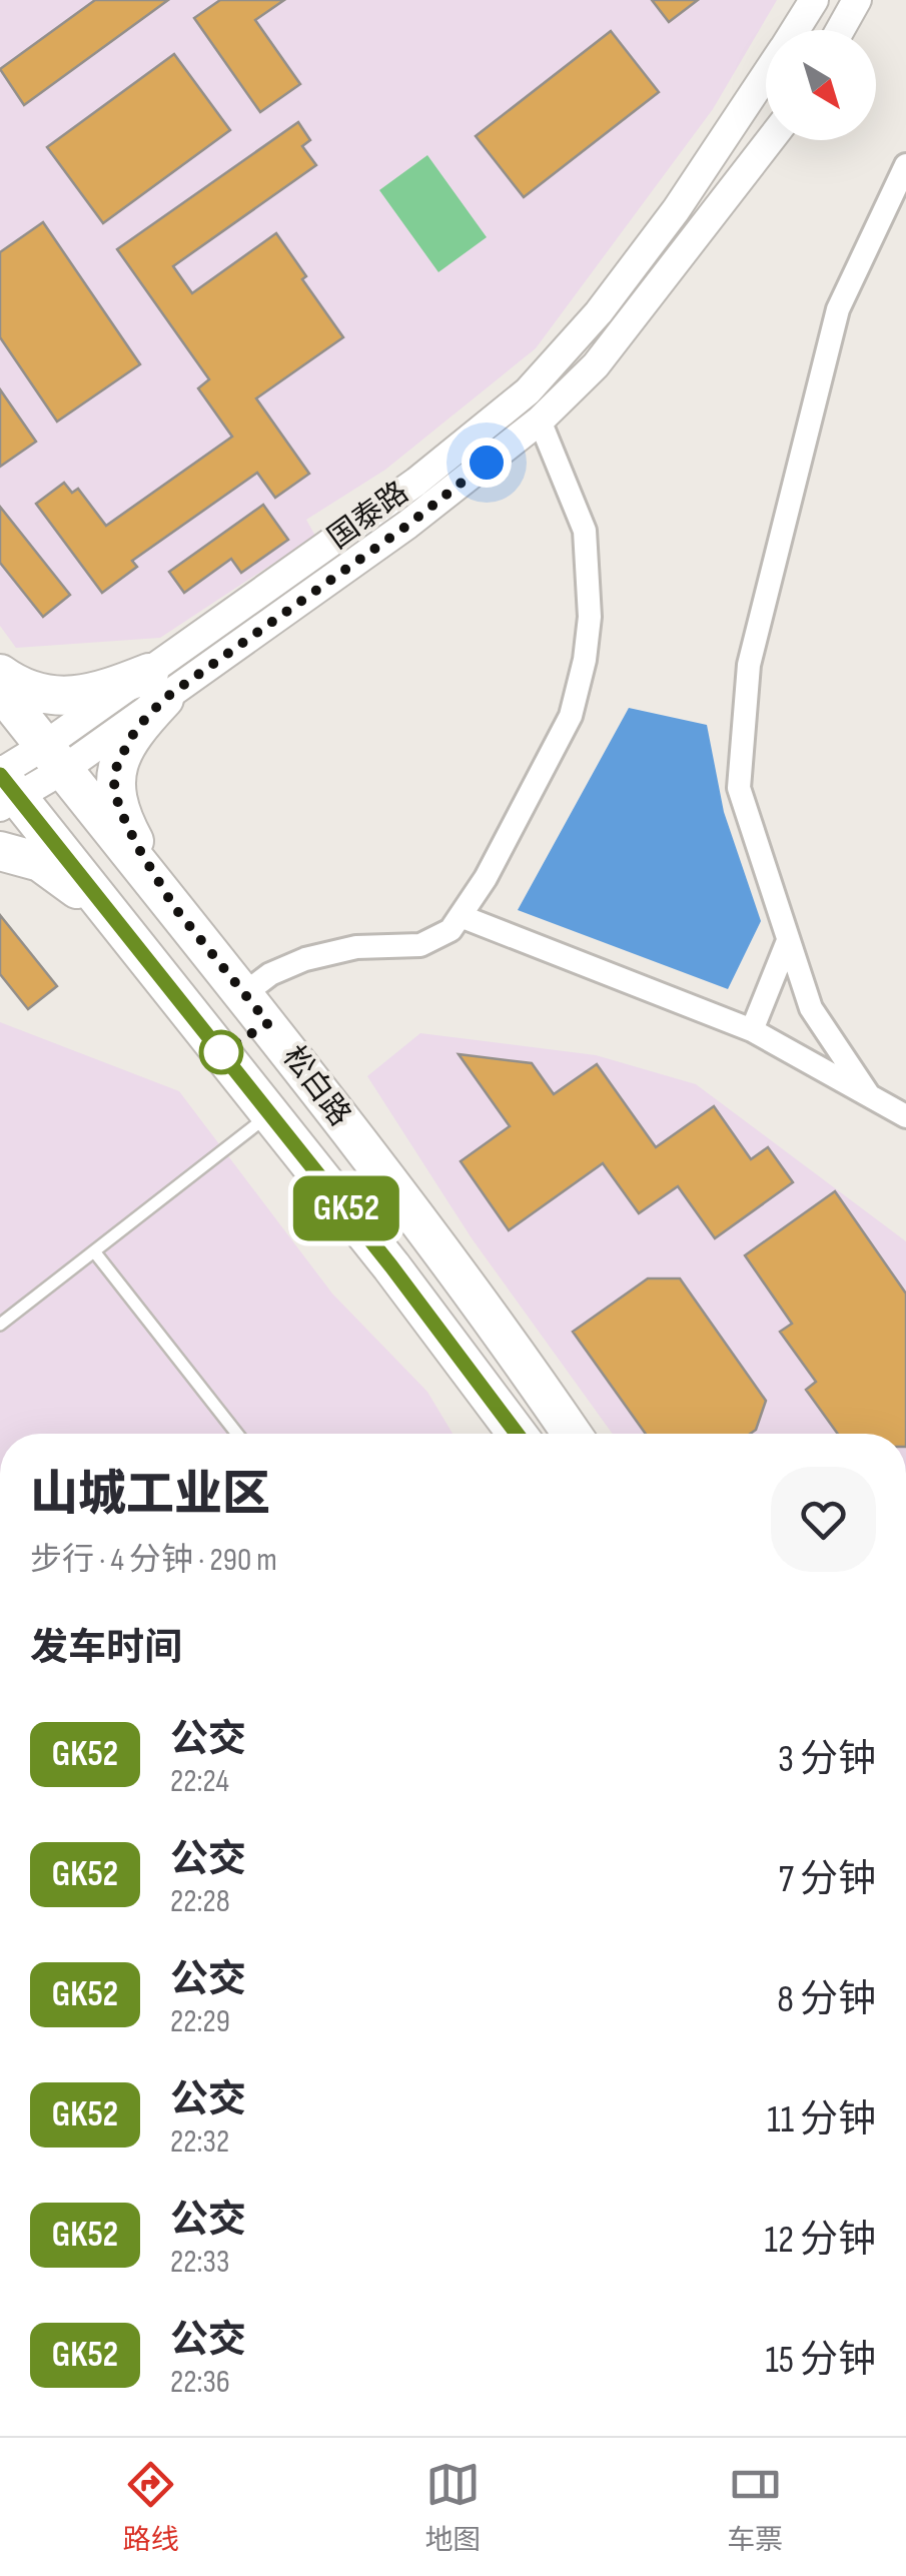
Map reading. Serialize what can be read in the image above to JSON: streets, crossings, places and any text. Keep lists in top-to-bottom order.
{
  "streets": {
    "main road": ["松白路"],
    "street": ["国泰路"]
  },
  "crossings": [
    ["国泰路", "松白路"]
  ],
  "lines": ["bus line GK52"],
  "north": "bottom right",
  "page": {
    "on_map": "GK52",
    "heading": [
      ["山城工业区", "步行 · 4 分钟 · 290 m"],
      "发车时间"
    ],
    "list": [
      {
        "mark": "GK52",
        "name": "公交",
        "note": "22:24",
        "value": "3 分钟"
      },
      {
        "mark": "GK52",
        "name": "公交",
        "note": "22:28",
        "value": "7 分钟"
      },
      {
        "mark": "GK52",
        "name": "公交",
        "note": "22:29",
        "value": "8 分钟"
      },
      {
        "mark": "GK52",
        "name": "公交",
        "note": "22:32",
        "value": "11 分钟"
      },
      {
        "mark": "GK52",
        "name": "公交",
        "note": "22:33",
        "value": "12 分钟"
      },
      {
        "mark": "GK52",
        "name": "公交",
        "note": "22:36",
        "value": "15 分钟"
      }
    ],
    "tabs": ["路线", "地图", "车票"]
  }
}
